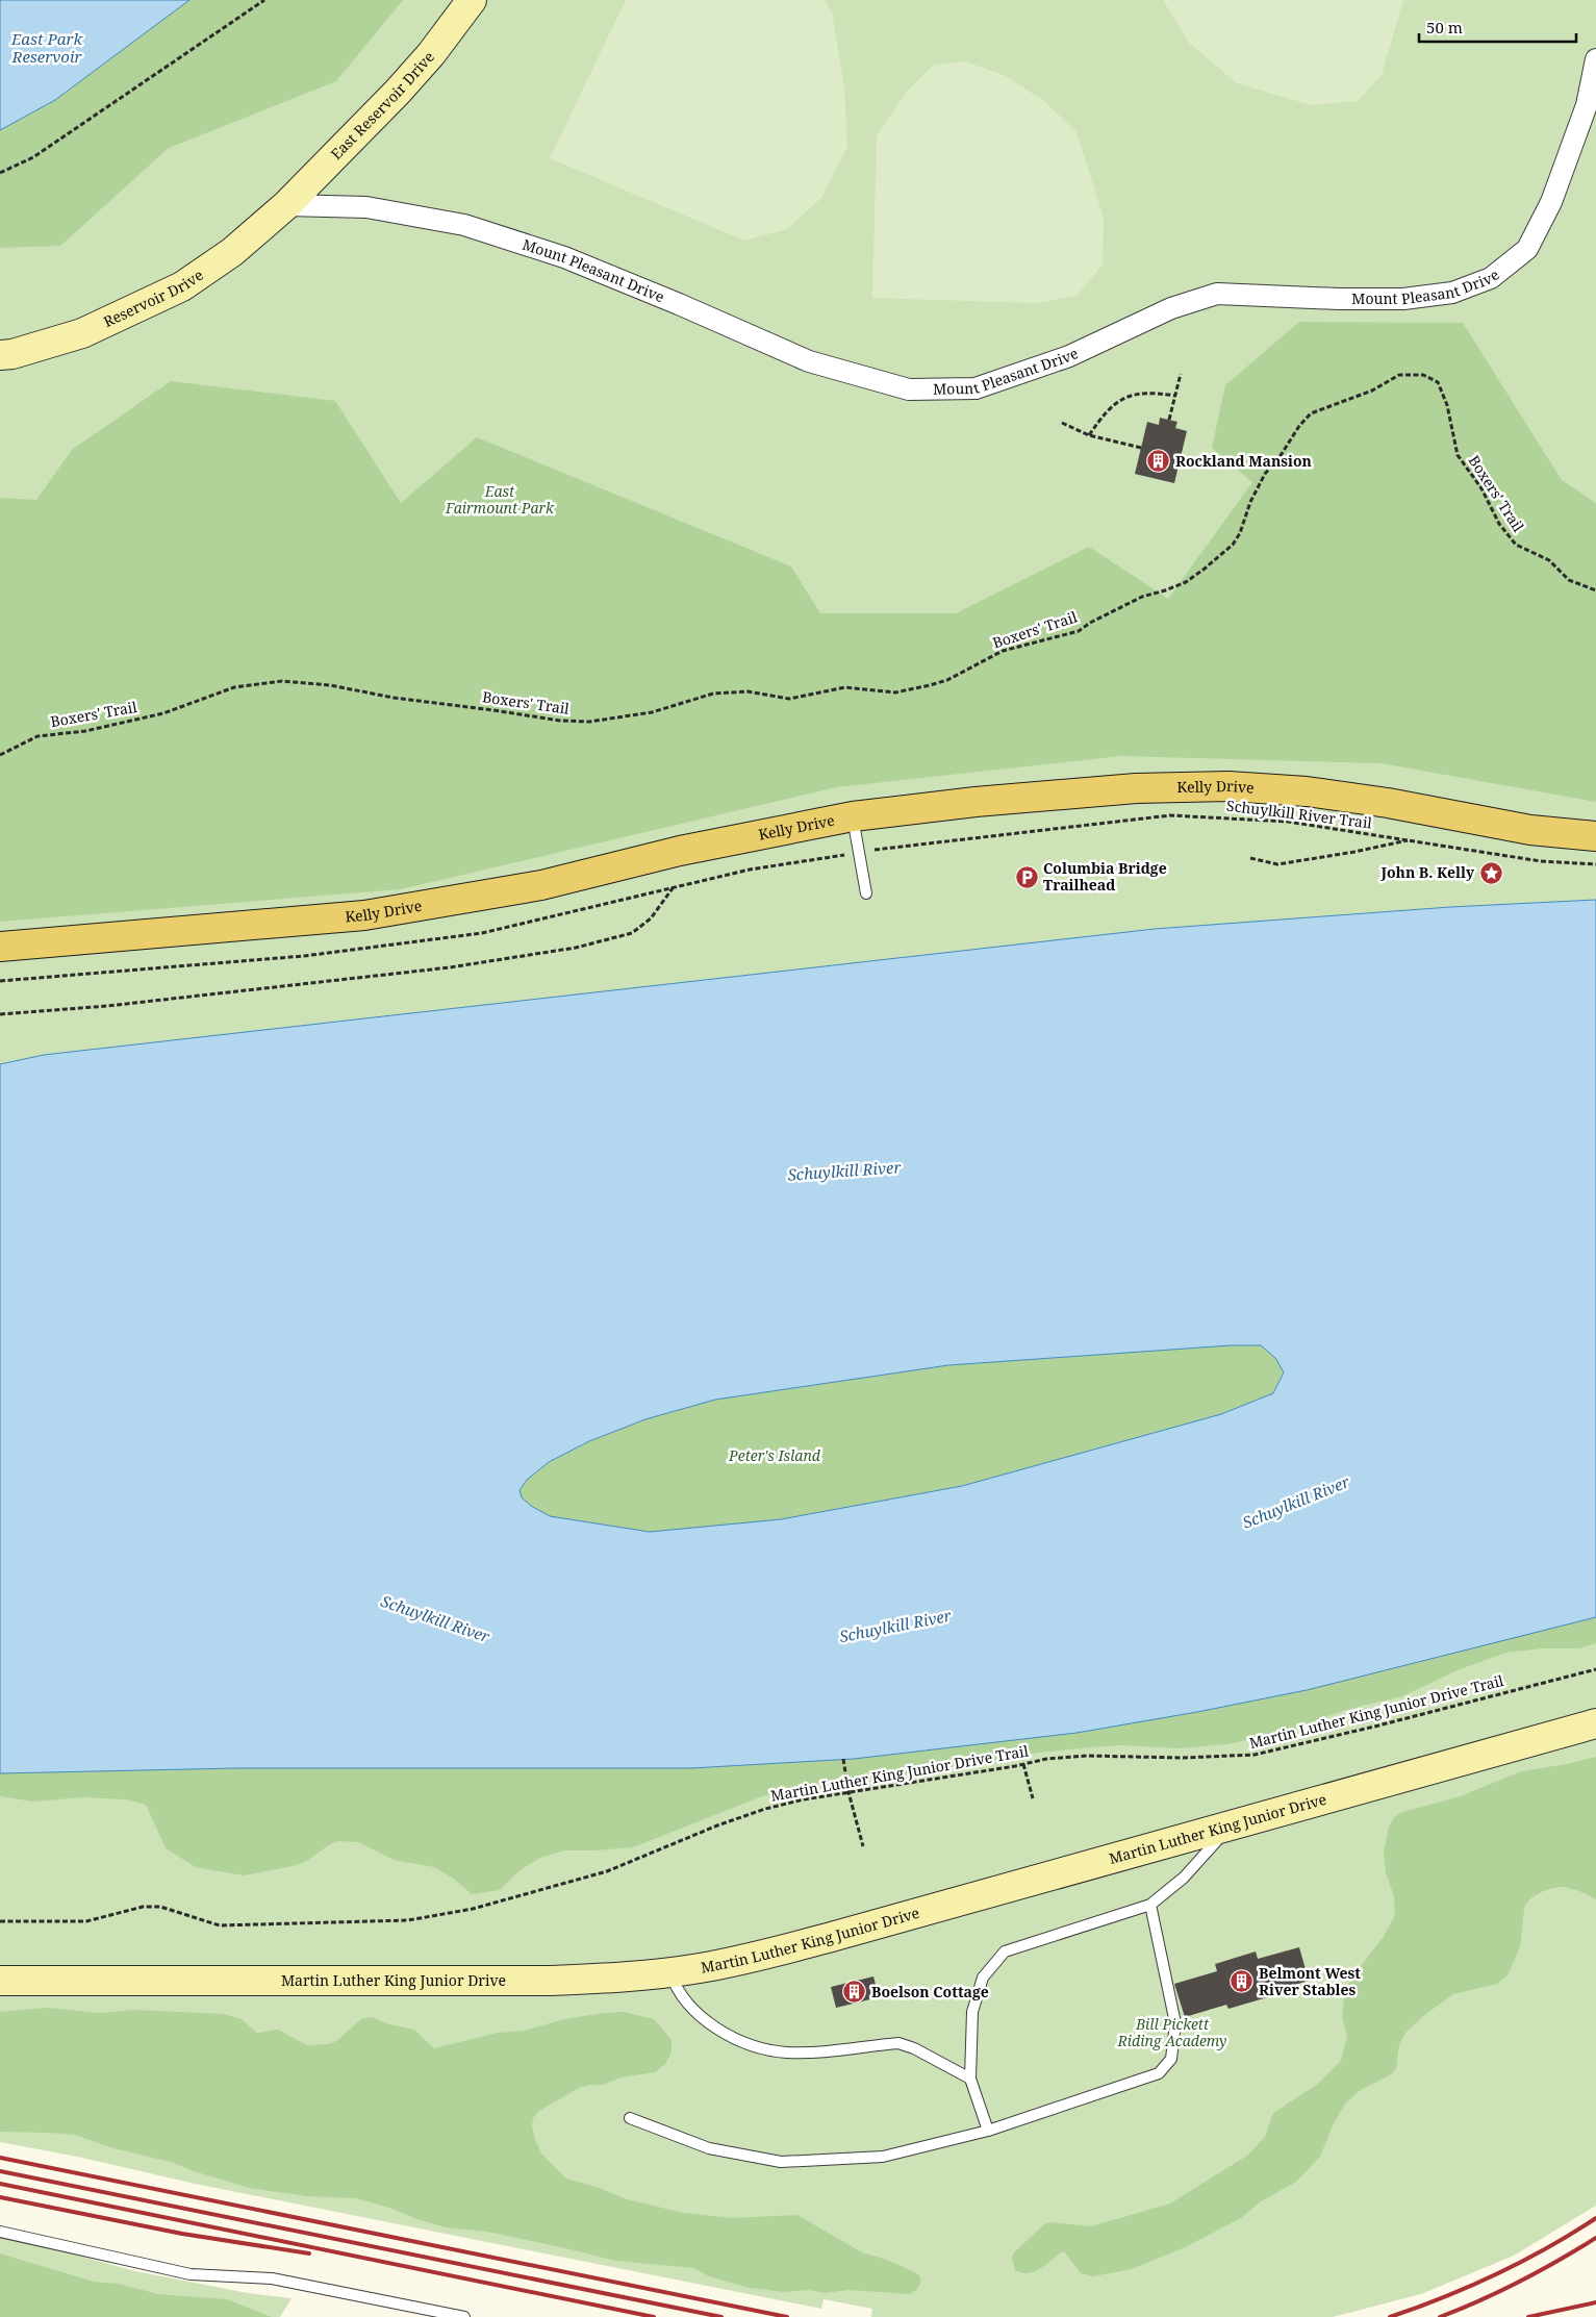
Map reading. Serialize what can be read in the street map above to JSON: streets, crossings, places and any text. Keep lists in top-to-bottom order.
{
  "streets": {
    "main road": [
      "East Reservoir Drive",
      "Reservoir Drive",
      "Kelly Drive",
      "Martin Luther King Junior Drive"
    ],
    "street": ["Mount Pleasant Drive"],
    "path": ["Boxers' Trail", "Schuylkill River Trail", "Martin Luther King Junior Drive Trail"]
  },
  "crossings": [
    ["East Reservoir Drive", "Mount Pleasant Drive"],
    ["East Reservoir Drive", "Reservoir Drive"],
    ["Mount Pleasant Drive", "Reservoir Drive"]
  ],
  "water": ["East Park Reservoir", "Schuylkill River"],
  "parks": ["East Fairmount Park", "Peter's Island", "Bill Pickett Riding Academy"],
  "places": {
    "building": ["Rockland Mansion", "Belmont West River Stables", "Boelson Cottage"],
    "place": ["John B. Kelly"],
    "parking": ["Columbia Bridge Trailhead"]
  },
  "scale_bar": "50 m"
}
